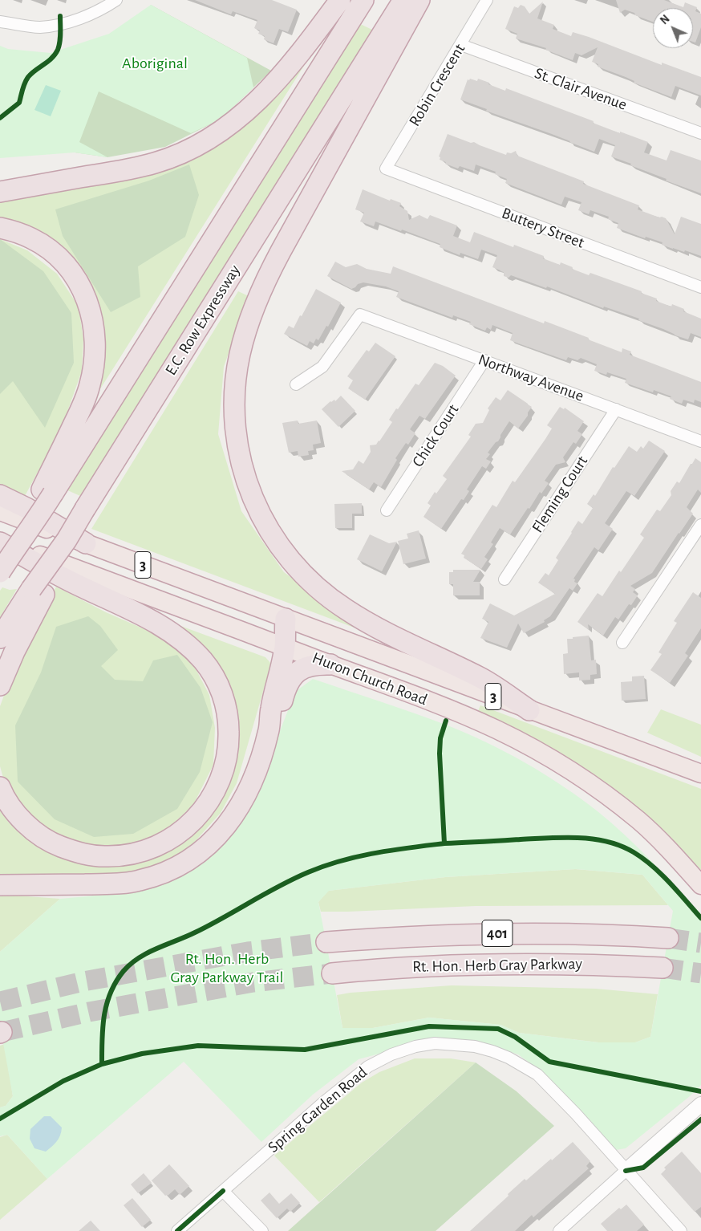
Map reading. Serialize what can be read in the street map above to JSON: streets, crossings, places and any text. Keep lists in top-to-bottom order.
{
  "streets": {
    "highway": [
      "E.C. Row Expressway",
      "3",
      "Huron Church Road",
      "401",
      "Rt. Hon. Herb Gray Parkway"
    ],
    "street": [
      "Robin Crescent",
      "St. Clair Avenue",
      "Buttery Street",
      "Northway Avenue",
      "Chick Court",
      "Fleming Court",
      "Spring Garden Road"
    ]
  },
  "crossings": [
    ["Robin Crescent", "St. Clair Avenue"],
    ["Robin Crescent", "Buttery Street"],
    ["E.C. Row Expressway", "Huron Church Road"],
    ["Northway Avenue", "Chick Court"],
    ["Northway Avenue", "Fleming Court"]
  ],
  "parks": ["Aboriginal", "Rt. Hon. Herb Gray Parkway Trail"],
  "north": "top left"
}
